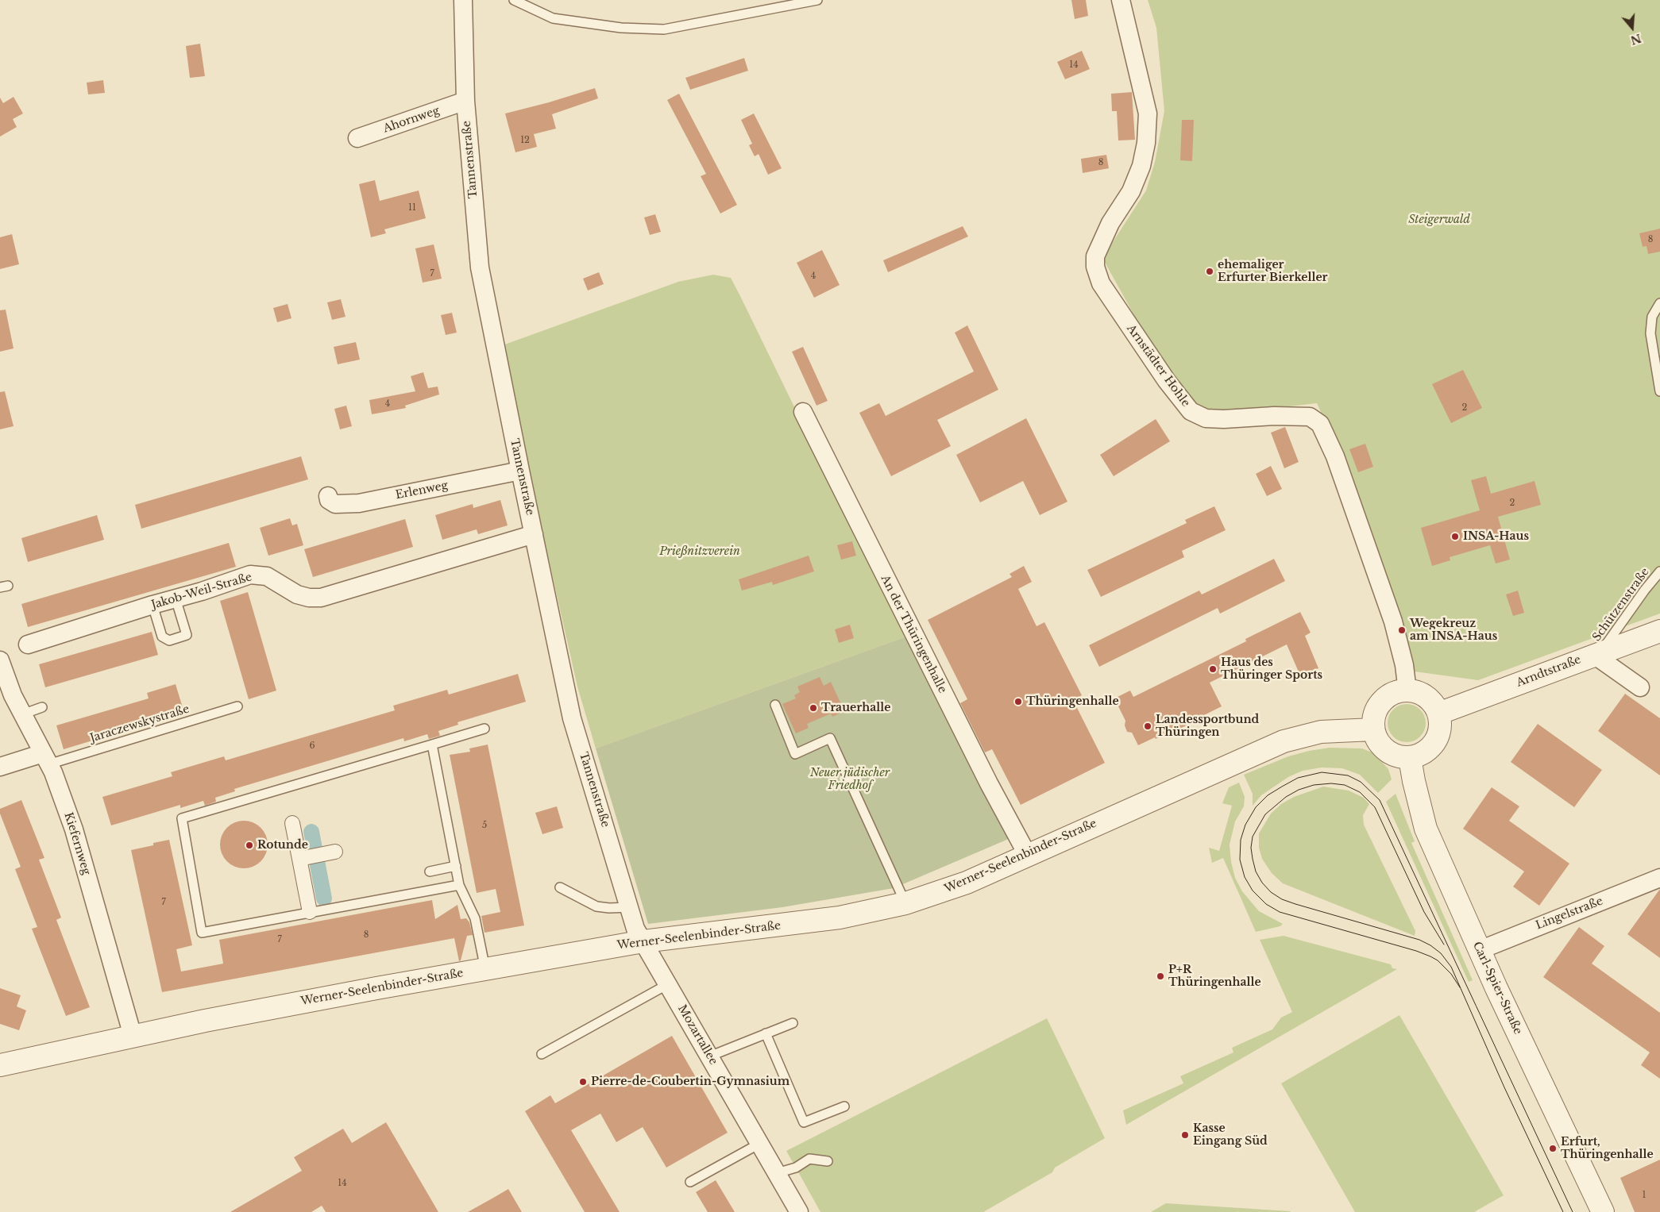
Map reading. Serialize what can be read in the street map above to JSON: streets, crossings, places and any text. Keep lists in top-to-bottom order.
{
  "streets": {
    "street": [
      "Ahornweg",
      "Tannenstraße",
      "Arnstädter Hohle",
      "Erlenweg",
      "Jakob-Weil-Straße",
      "An der Thüringenhalle",
      "Arndtstraße",
      "Kiefernweg",
      "Werner-Seelenbinder-Straße",
      "Lingelstraße",
      "Carl-Spier-Straße",
      "Mozartallee"
    ],
    "lane": ["Schützenstraße", "Jaraczewskystraße"]
  },
  "crossings": [
    ["Ahornweg", "Tannenstraße"],
    ["Tannenstraße", "Erlenweg"],
    ["Tannenstraße", "Jakob-Weil-Straße"],
    ["Tannenstraße", "Werner-Seelenbinder-Straße"],
    ["Tannenstraße", "Mozartallee"],
    ["Arnstädter Hohle", "Arndtstraße"],
    ["Arnstädter Hohle", "Werner-Seelenbinder-Straße"],
    ["Arnstädter Hohle", "Carl-Spier-Straße"],
    ["Schützenstraße", "Arndtstraße"],
    ["An der Thüringenhalle", "Werner-Seelenbinder-Straße"],
    ["Arndtstraße", "Werner-Seelenbinder-Straße"],
    ["Arndtstraße", "Carl-Spier-Straße"],
    ["Jaraczewskystraße", "Kiefernweg"],
    ["Kiefernweg", "Werner-Seelenbinder-Straße"],
    ["Werner-Seelenbinder-Straße", "Carl-Spier-Straße"],
    ["Werner-Seelenbinder-Straße", "Mozartallee"],
    ["Lingelstraße", "Carl-Spier-Straße"]
  ],
  "parks": ["Steigerwald", "Prießnitzverein", "Neuer jüdischer Friedhof"],
  "places": [
    "ehemaliger Erfurter Bierkeller",
    "INSA-Haus",
    "Wegekreuz am INSA-Haus",
    "Haus des Thüringer Sports",
    "Thüringenhalle",
    "Trauerhalle",
    "Landessportbund Thüringen",
    "Rotunde",
    "P+R Thüringenhalle",
    "Pierre-de-Coubertin-Gymnasium",
    "Kasse Eingang Süd",
    "Erfurt, Thüringenhalle"
  ],
  "house_numbers": [
    "14",
    "12",
    "8",
    "11",
    "8",
    "7",
    "4",
    "4",
    "2",
    "2",
    "6",
    "5",
    "7",
    "8",
    "7",
    "14",
    "1"
  ],
  "north": "bottom"
}
